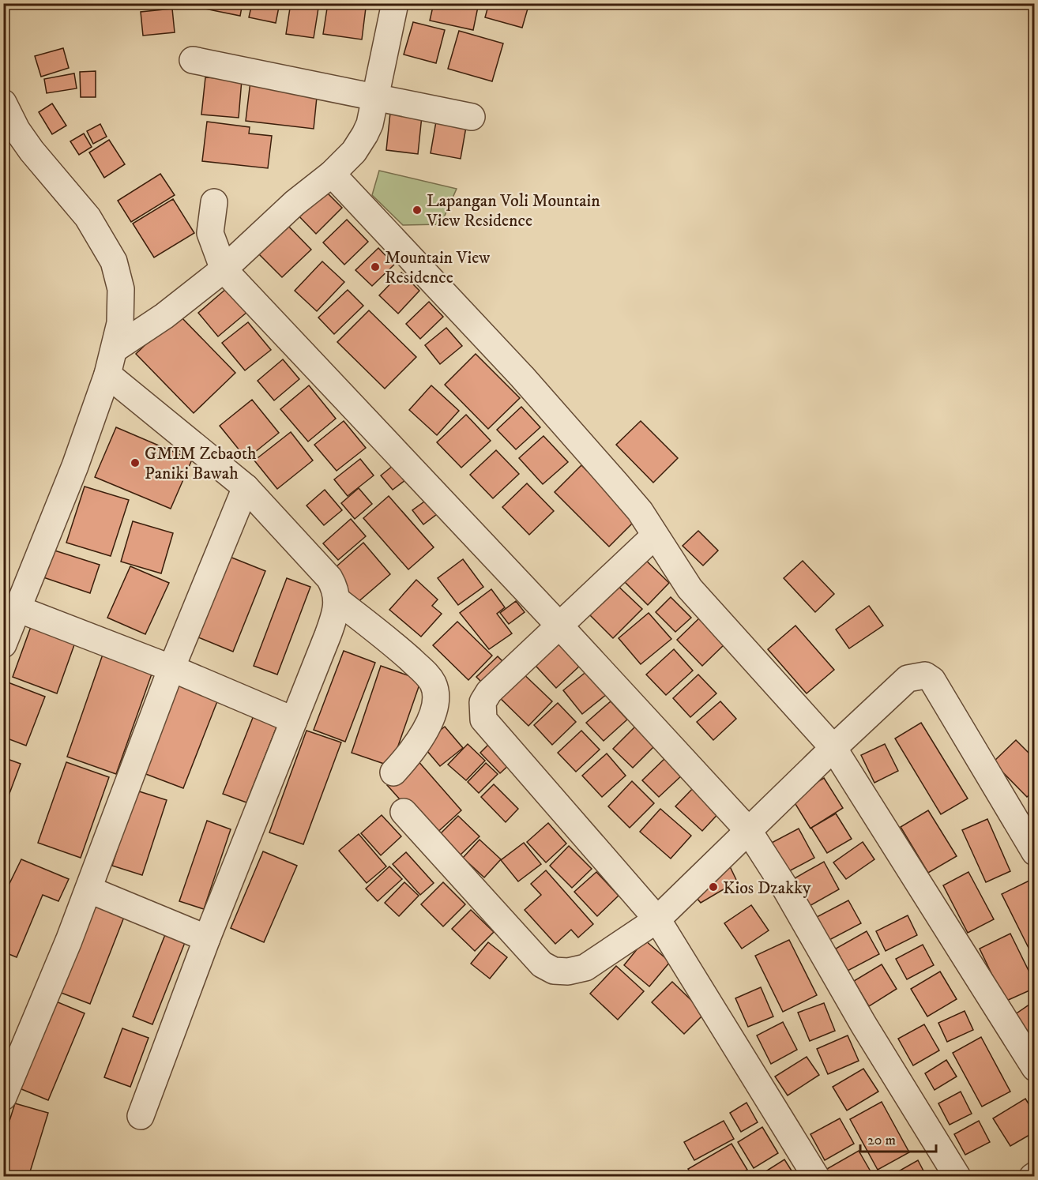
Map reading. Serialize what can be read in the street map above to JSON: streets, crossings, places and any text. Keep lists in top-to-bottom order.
{
  "places": [
    "Lapangan Voli Mountain View Residence",
    "Mountain View Residence",
    "GMIM Zebaoth Paniki Bawah",
    "Kios Dzakky"
  ],
  "scale_bar": "20 m"
}
